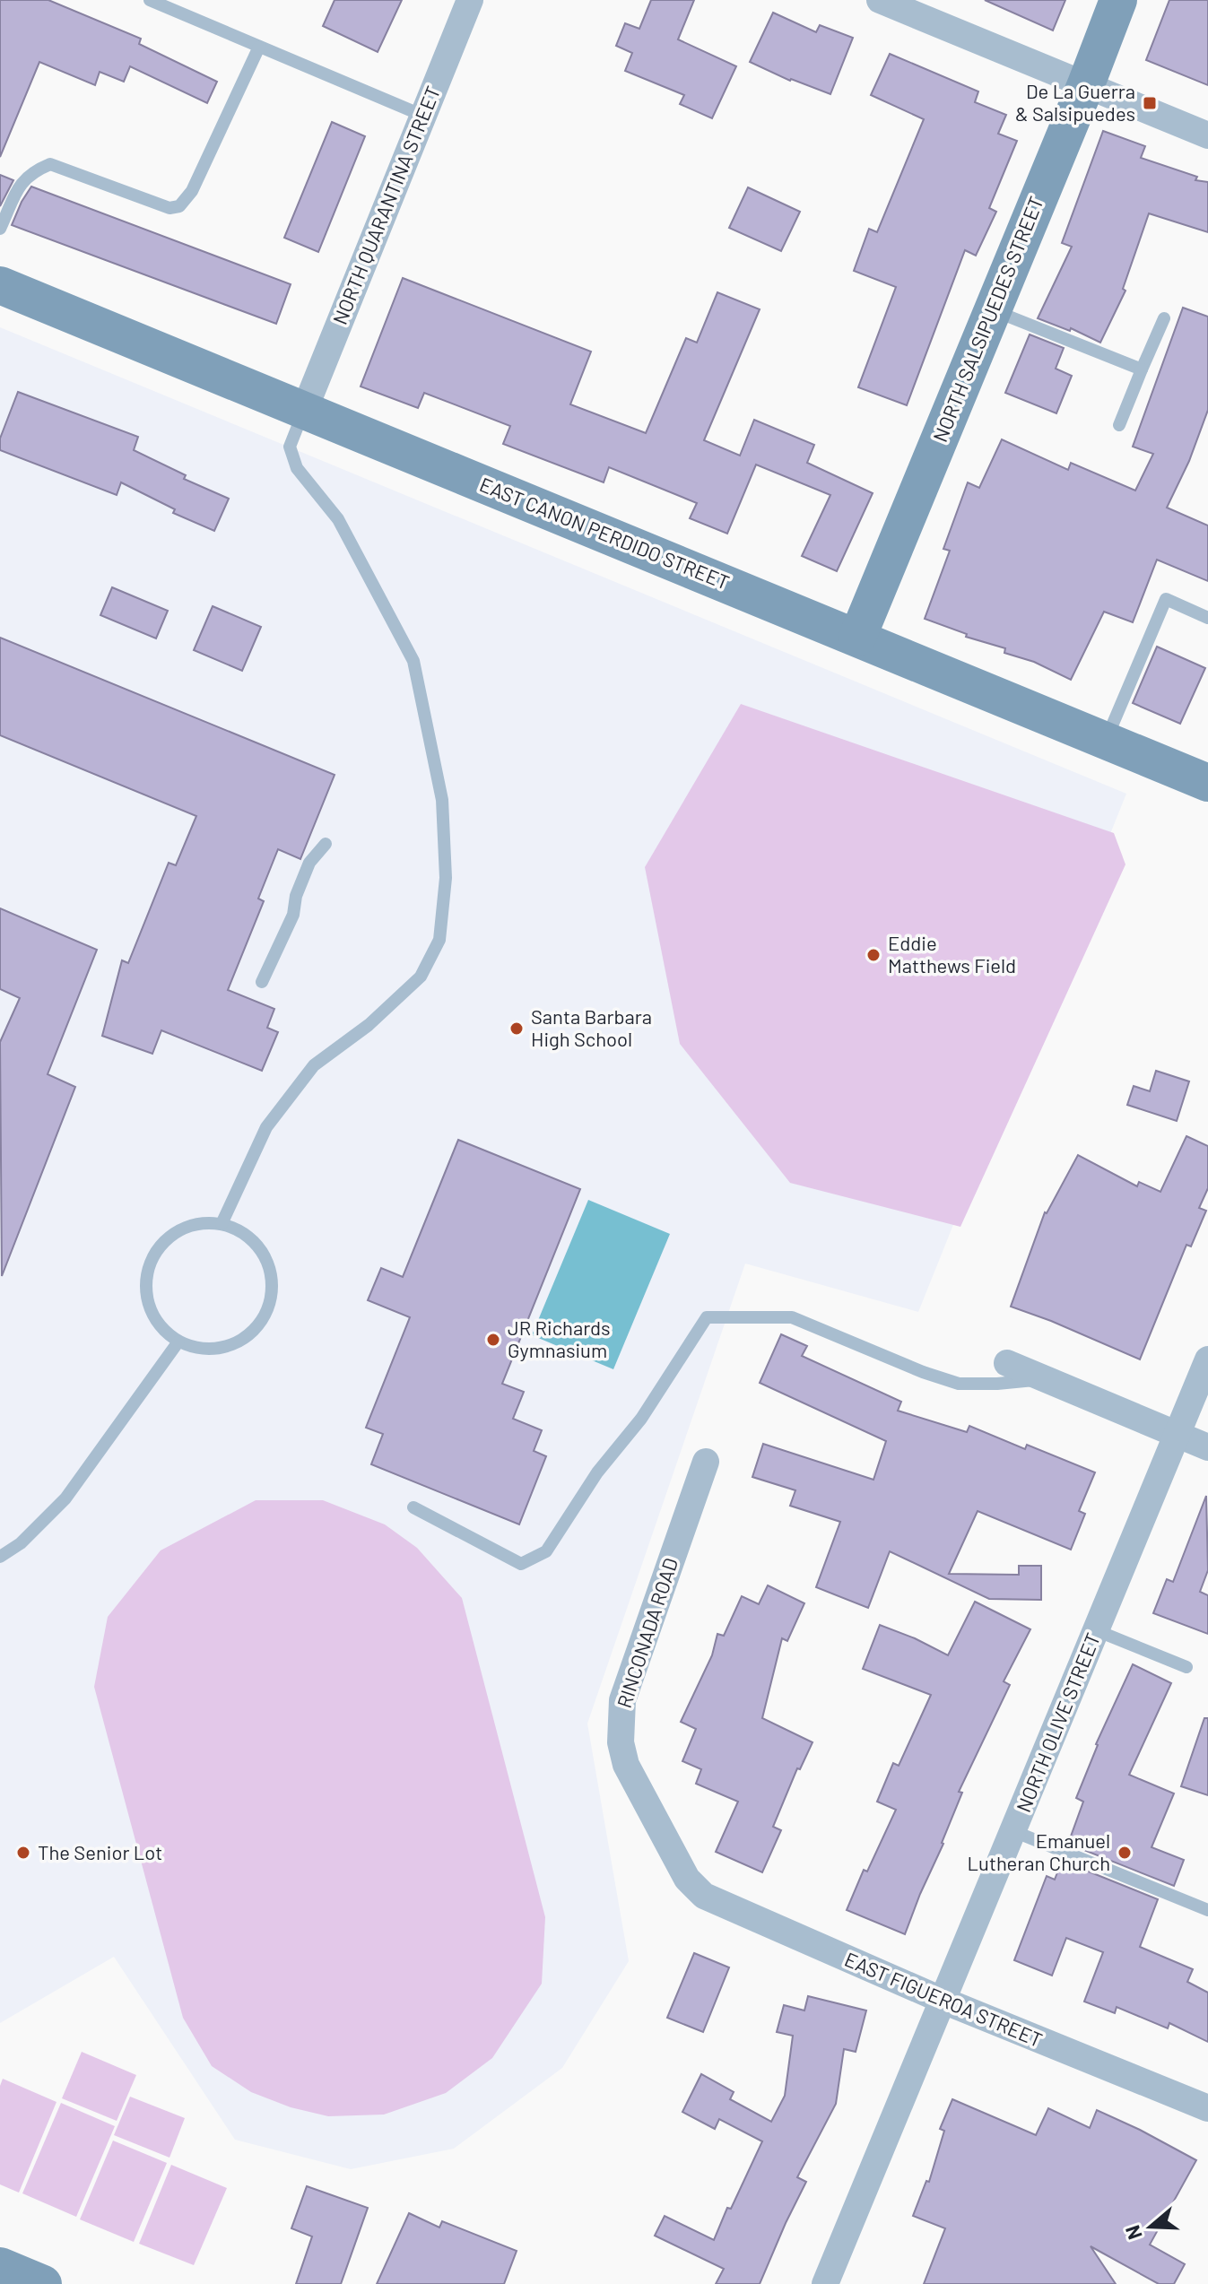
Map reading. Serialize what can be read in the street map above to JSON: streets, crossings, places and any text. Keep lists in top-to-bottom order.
{
  "streets": {
    "street": [
      "NORTH QUARANTINA STREET",
      "NORTH SALSIPUEDES STREET",
      "EAST CANON PERDIDO STREET",
      "RINCONADA ROAD",
      "NORTH OLIVE STREET",
      "EAST FIGUEROA STREET"
    ]
  },
  "crossings": [
    ["NORTH QUARANTINA STREET", "EAST CANON PERDIDO STREET"],
    ["NORTH SALSIPUEDES STREET", "EAST CANON PERDIDO STREET"],
    ["RINCONADA ROAD", "EAST FIGUEROA STREET"],
    ["NORTH OLIVE STREET", "EAST FIGUEROA STREET"]
  ],
  "places": {
    "transit": ["De La Guerra & Salsipuedes"],
    "other": [
      "Eddie Matthews Field",
      "Santa Barbara High School",
      "JR Richards Gymnasium",
      "The Senior Lot",
      "Emanuel Lutheran Church"
    ]
  },
  "north": "left"
}
